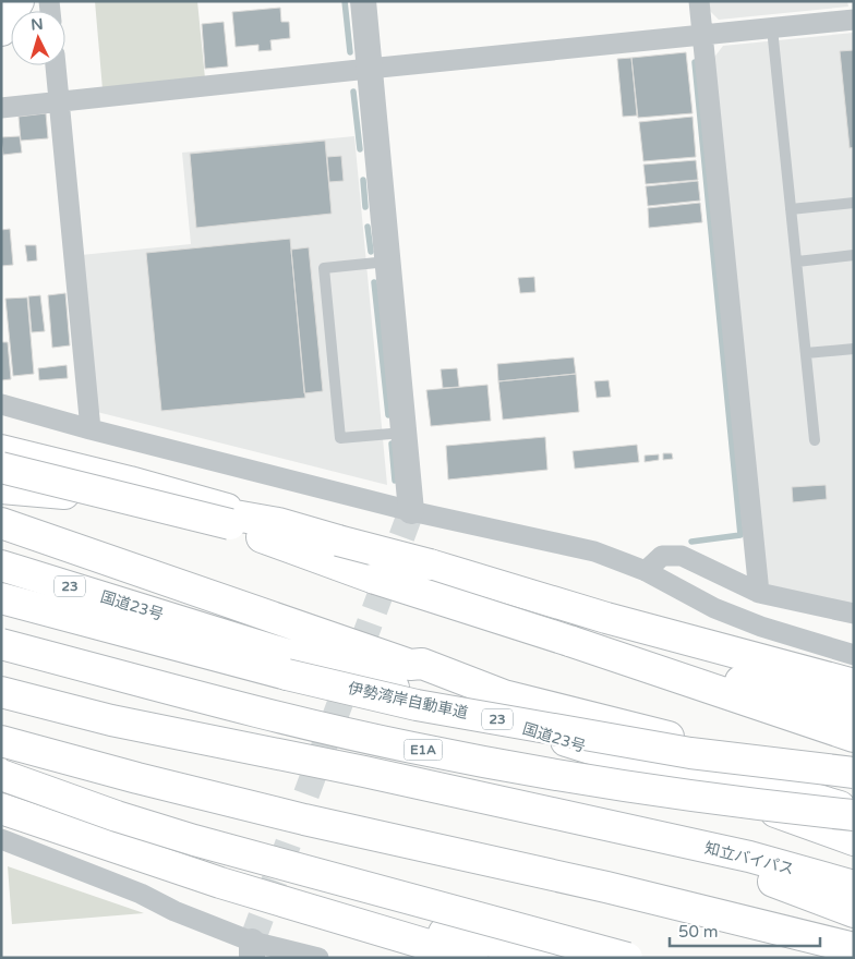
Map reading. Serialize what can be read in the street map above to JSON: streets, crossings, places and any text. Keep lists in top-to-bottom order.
{
  "streets": {
    "main road": [
      "23",
      "国道23号",
      "伊勢湾岸自動車道",
      "E1A"
    ]
  },
  "crossings": [
    ["23", "伊勢湾岸自動車道"]
  ],
  "scale_bar": "50 m",
  "north": "top"
}
